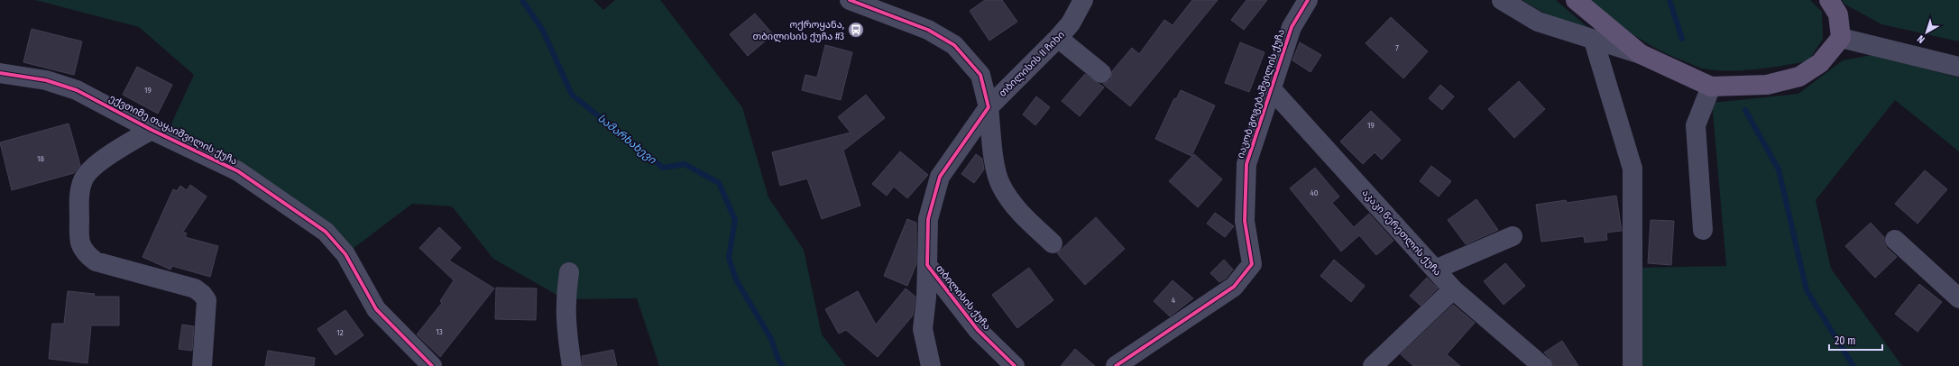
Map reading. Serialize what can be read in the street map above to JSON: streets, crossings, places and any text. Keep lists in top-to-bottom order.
{
  "streets": {
    "street": [
      "თბილისის II ჩიხი",
      "იაკობ გოგებაშვილის ქუჩა",
      "ექვთიმე თაყაიშვილის ქუჩა",
      "აკაკი წერეთლის ქუჩა",
      "თბილისის ქუჩა"
    ]
  },
  "crossings": [
    ["თბილისის II ჩიხი", "თბილისის ქუჩა"],
    ["იაკობ გოგებაშვილის ქუჩა", "აკაკი წერეთლის ქუჩა"]
  ],
  "water": ["სამარხახევი"],
  "places": {
    "bus stop": ["ოქროყანა, თბილისის ქუჩა #3"]
  },
  "house_numbers": [
    "7",
    "19",
    "19",
    "18",
    "40",
    "4",
    "13",
    "12"
  ],
  "scale_bar": "20 m",
  "north": "bottom left"
}
